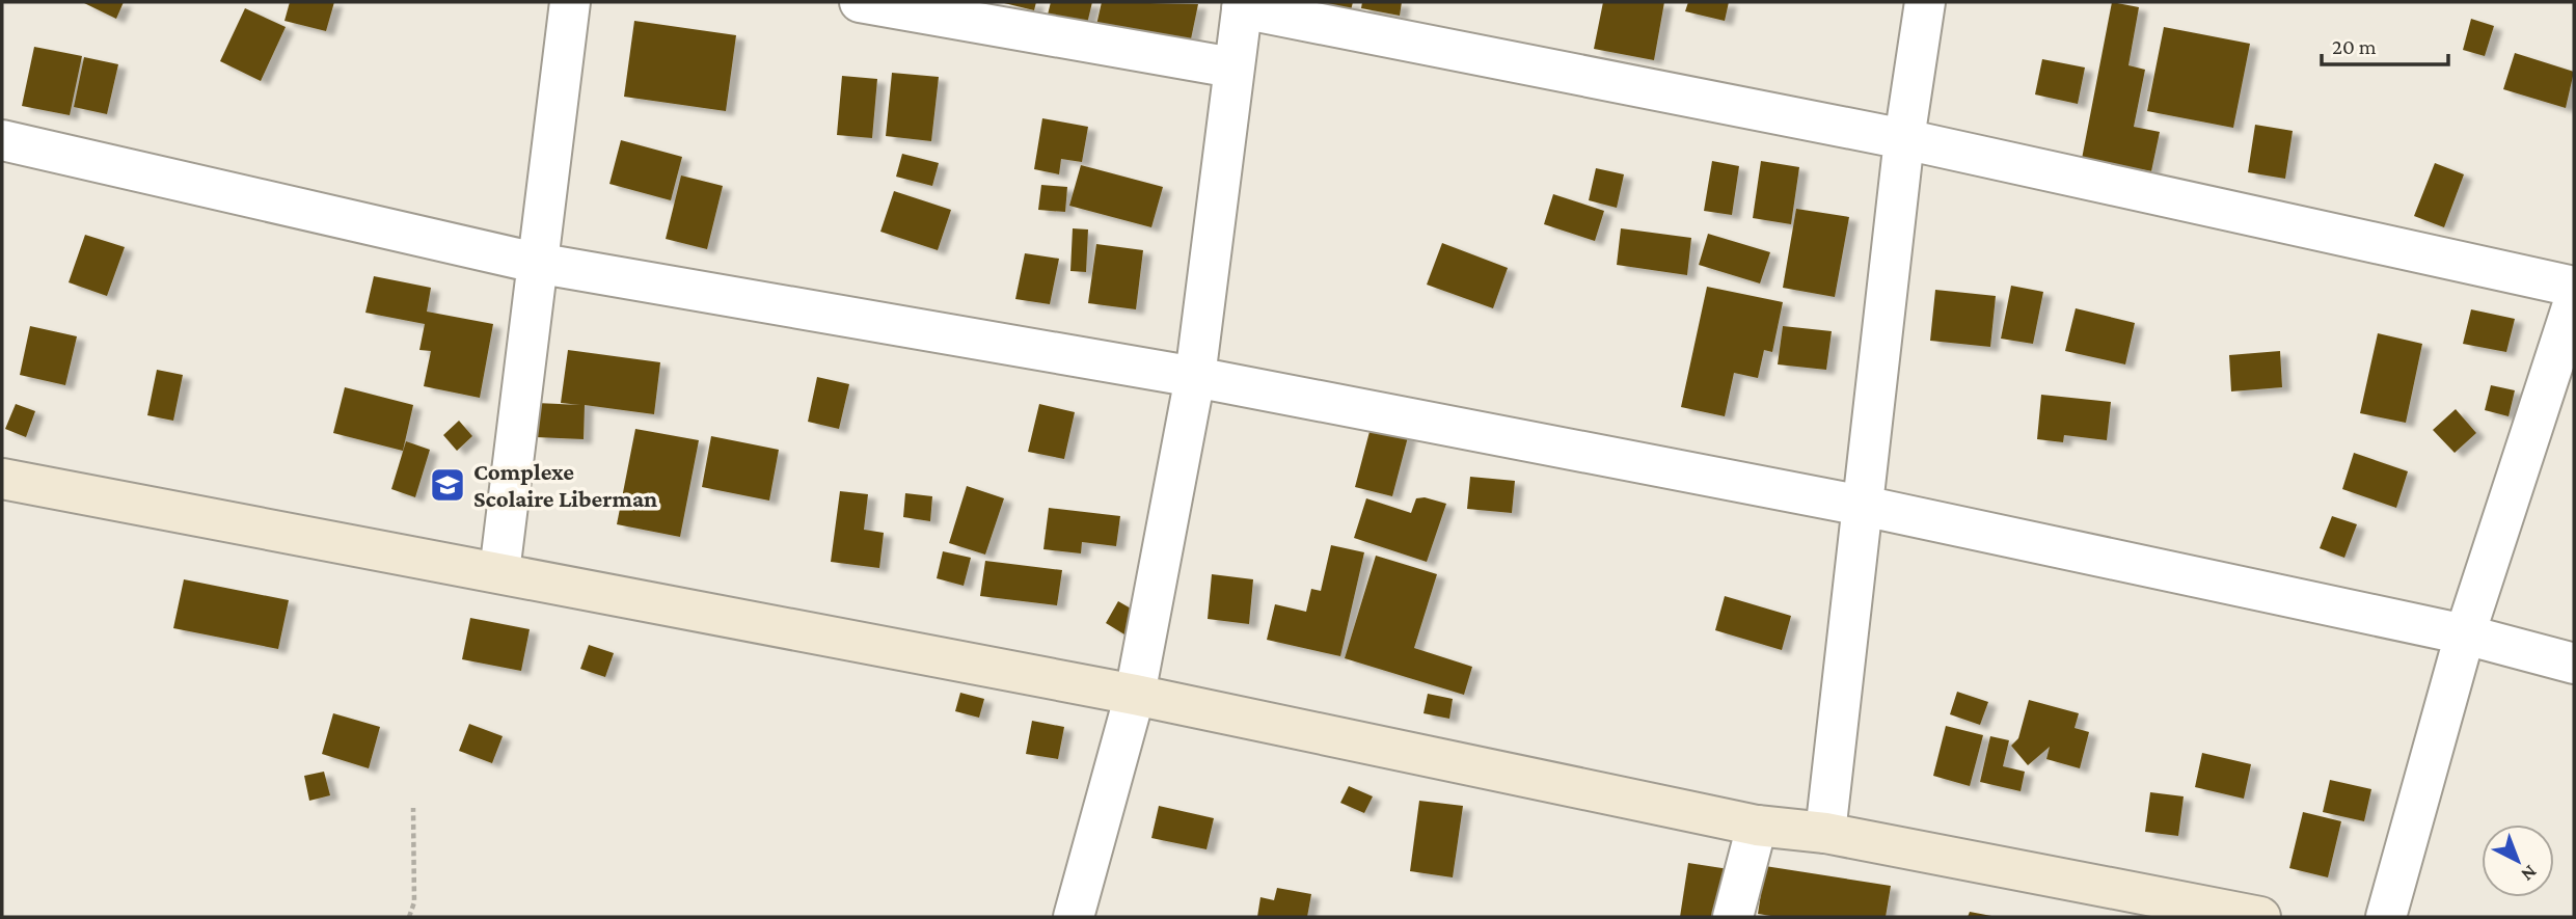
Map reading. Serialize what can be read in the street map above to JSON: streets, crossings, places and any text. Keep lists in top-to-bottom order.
{
  "places": {
    "school or university": ["Complexe Scolaire Liberman"]
  },
  "scale_bar": "20 m",
  "north": "bottom right"
}
